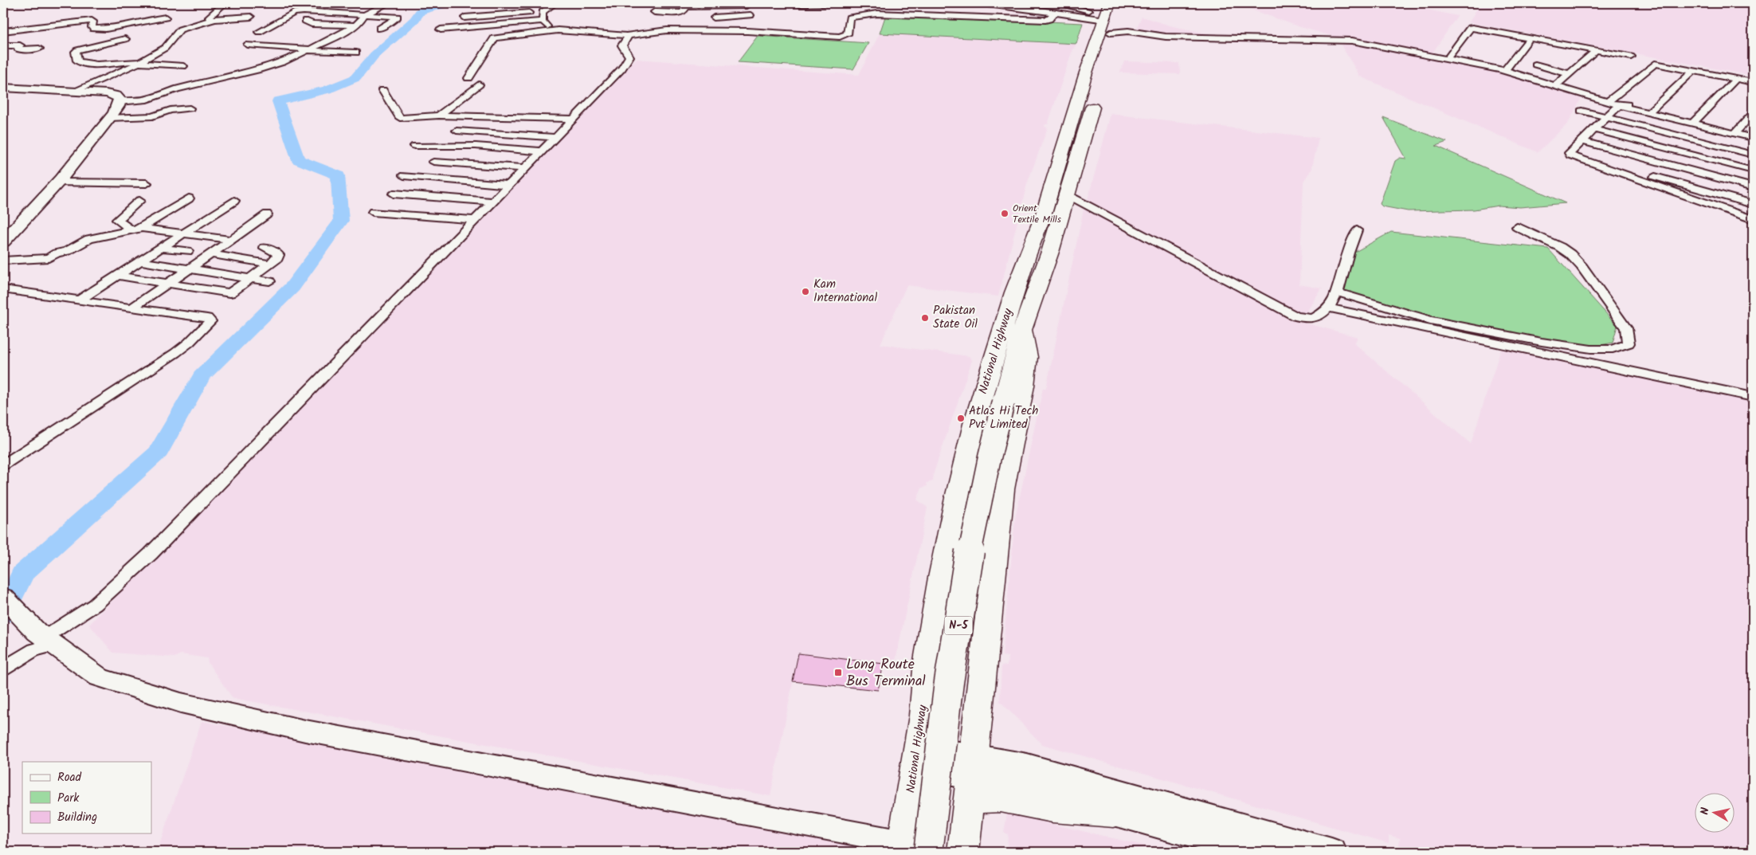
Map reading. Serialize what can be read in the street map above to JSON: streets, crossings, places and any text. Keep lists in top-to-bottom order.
{
  "streets": {
    "highway": ["National Highway", "N-5"]
  },
  "places": {
    "other": [
      "Orient Textile Mills",
      "Kam International",
      "Pakistan State Oil",
      "Atlas Hi Tech Pvt Limited"
    ],
    "transit": ["Long Route Bus Terminal"]
  },
  "legend": ["Road", "Park", "Building"],
  "north": "left"
}
